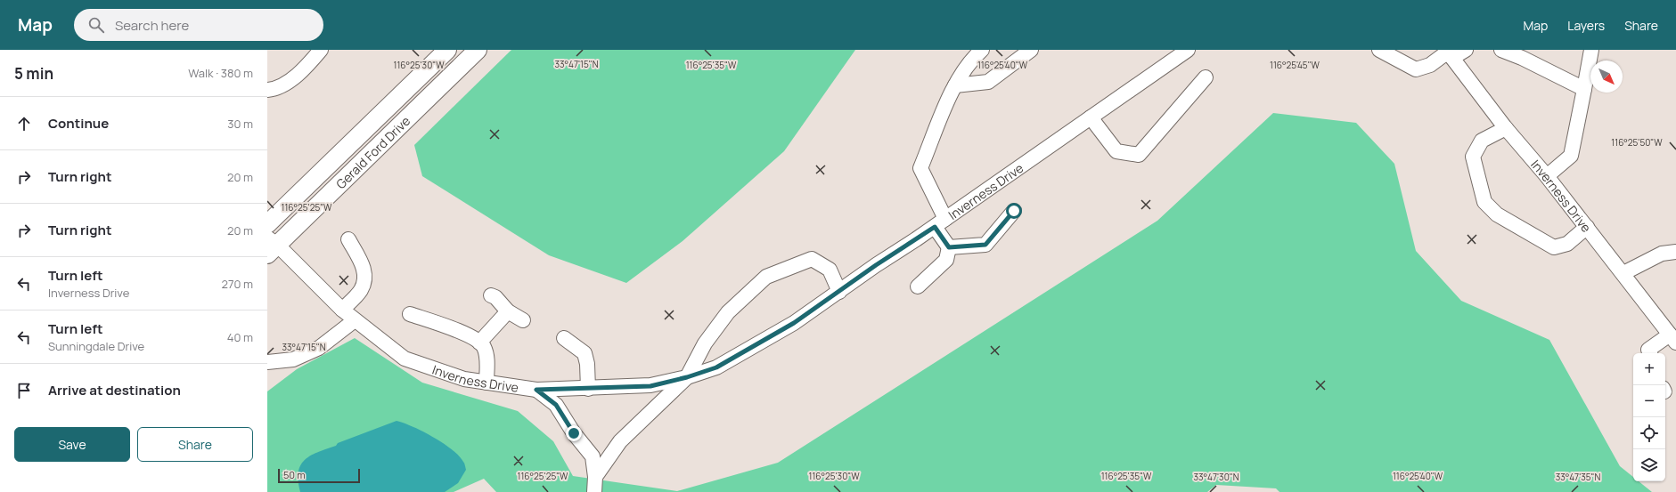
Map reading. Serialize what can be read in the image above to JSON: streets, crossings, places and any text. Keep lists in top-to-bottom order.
{
  "streets": {
    "main road": ["Gerald Ford Drive"],
    "street": ["Inverness Drive"]
  },
  "crossings": [
    ["Gerald Ford Drive", "Inverness Drive"]
  ],
  "scale_bar": "50 m",
  "north": "bottom right",
  "page": {
    "header": "Map",
    "search": "Search here",
    "nav": ["Map", "Layers", "Share"],
    "heading": ["5 min", "Walk · 380 m"],
    "list": [
      ["Continue", "30 m"],
      ["Turn right", "20 m"],
      ["Turn right", "20 m"],
      ["Turn left", "Inverness Drive", "270 m"],
      ["Turn left", "Sunningdale Drive", "40 m"],
      "Arrive at destination"
    ],
    "map_buttons": ["+", "−"],
    "buttons": ["Save", "Share"],
    "scale": "50 m"
  },
  "coordinates": [
    "33°47'15\"N",
    "116°25'30\"W",
    "116°25'35\"W",
    "116°25'40\"W",
    "116°25'45\"W",
    "116°25'50\"W",
    "116°25'25\"W",
    "33°47'30\"N",
    "33°47'35\"N"
  ]
}
